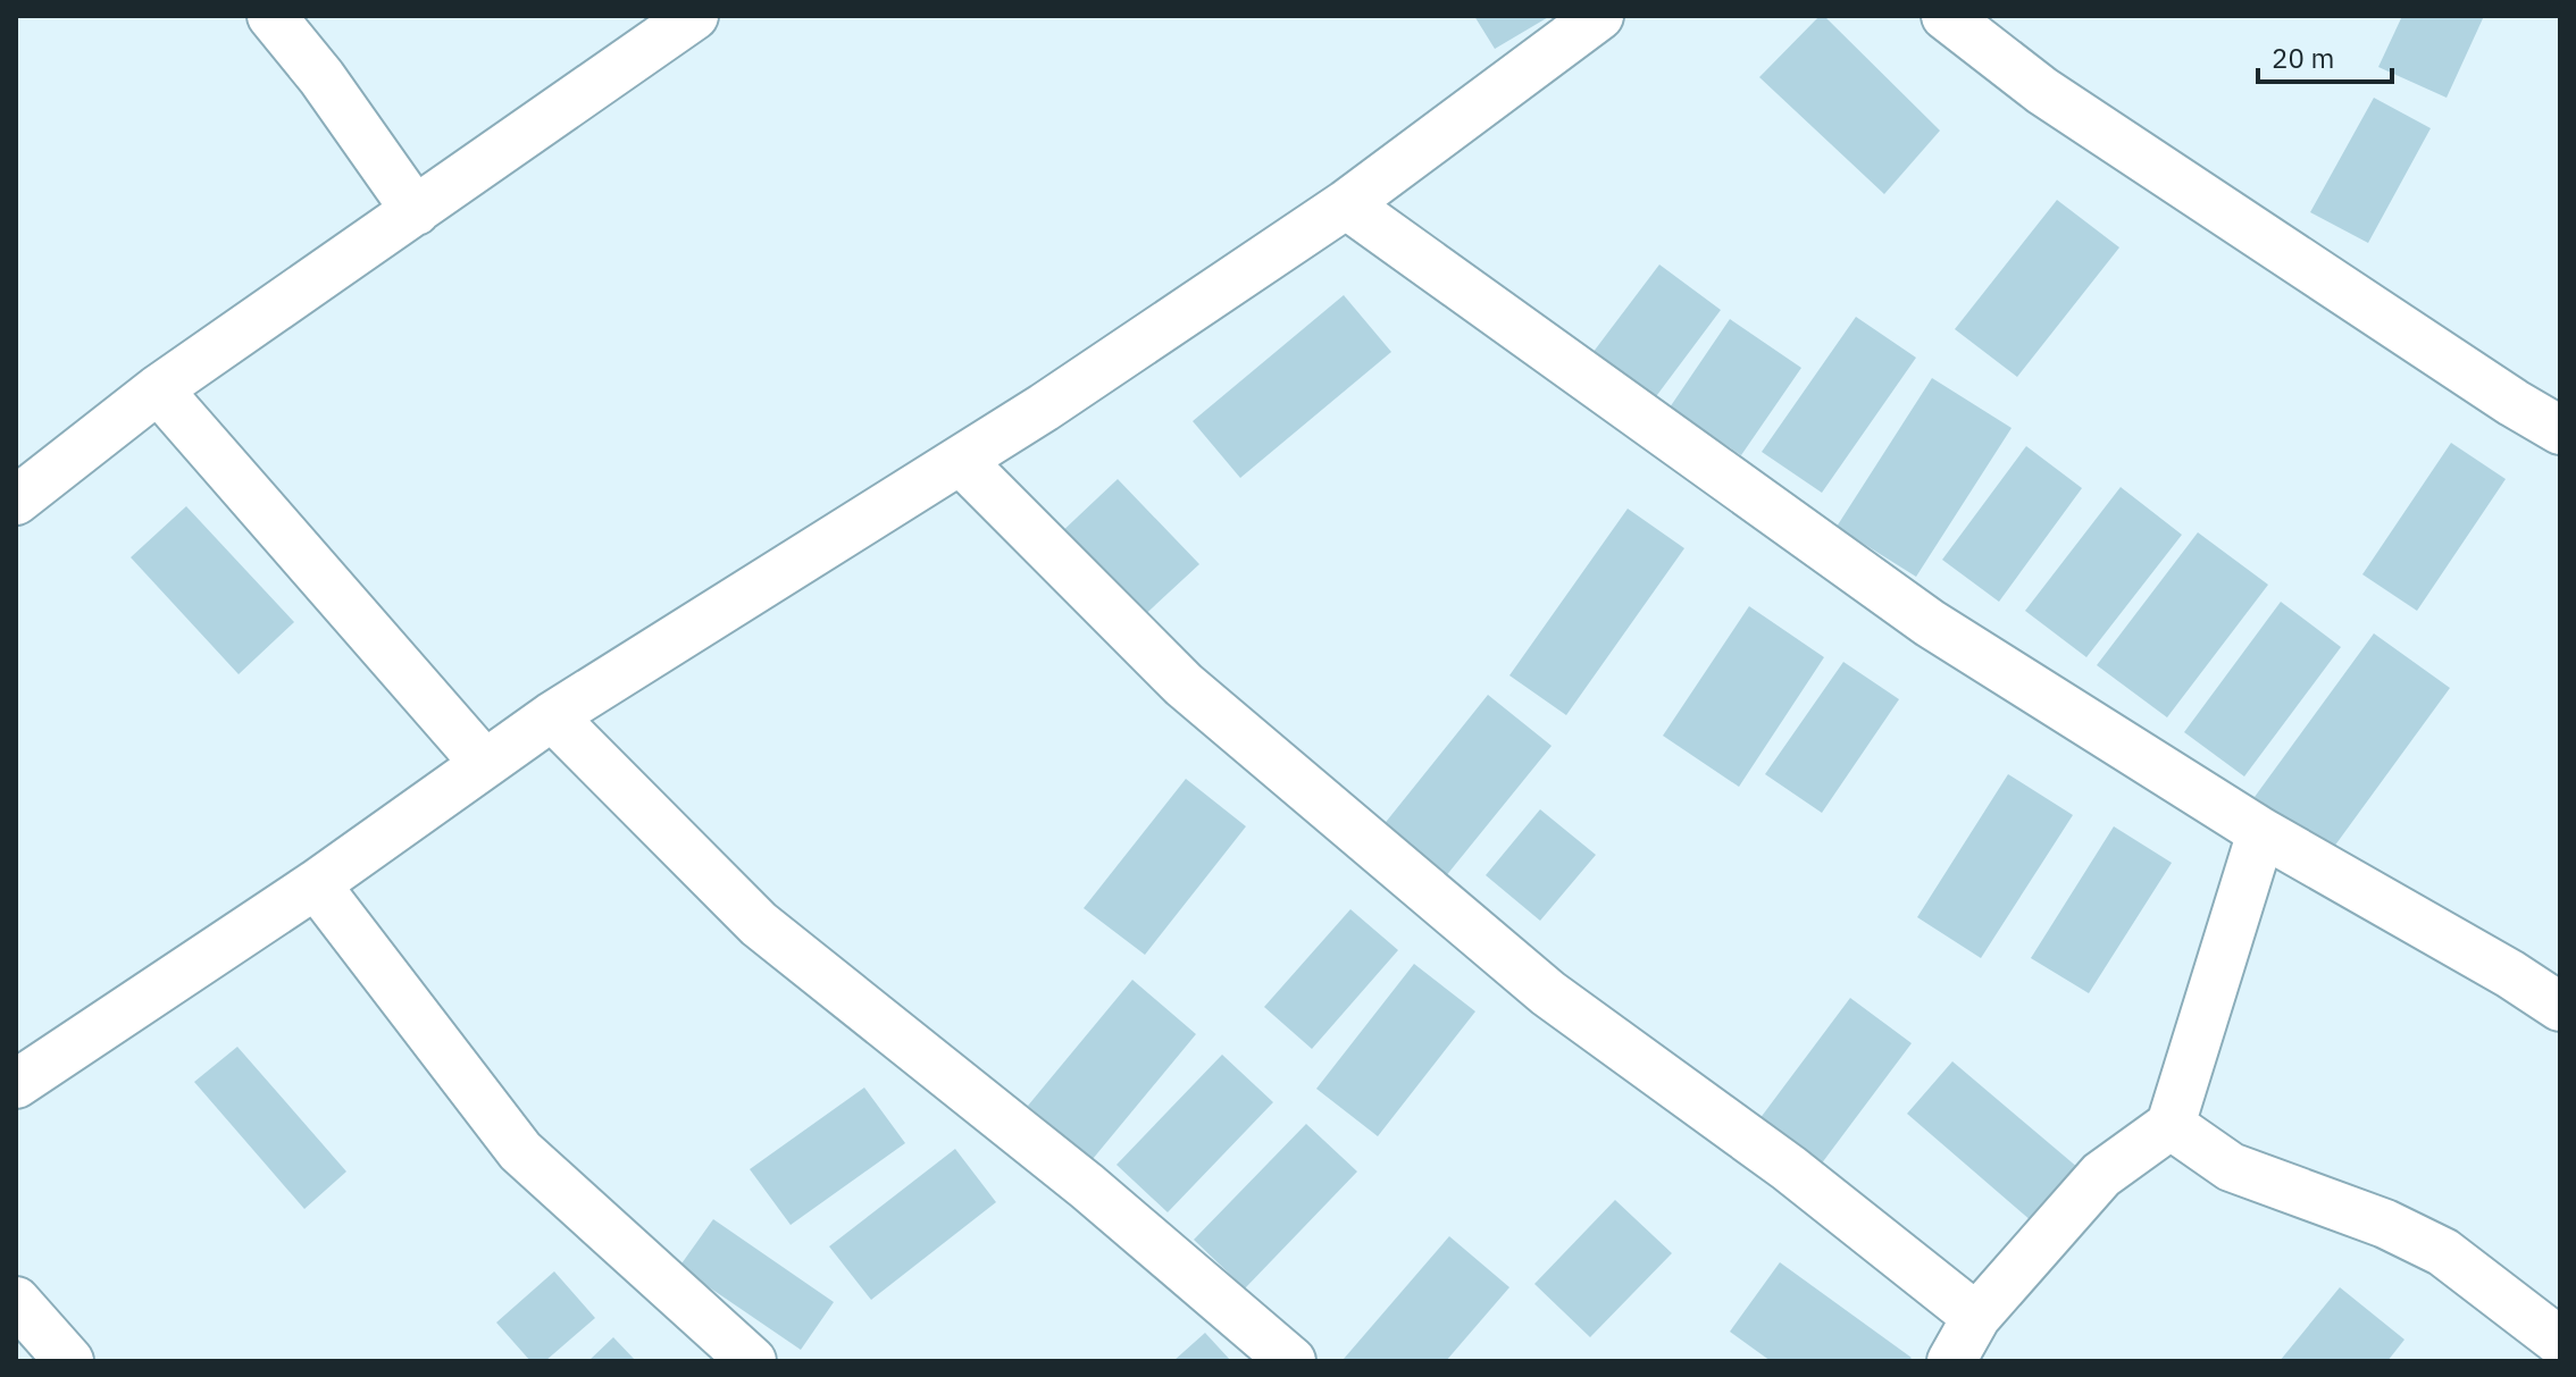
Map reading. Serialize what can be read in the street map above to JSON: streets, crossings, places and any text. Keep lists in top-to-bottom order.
{
  "scale_bar": "20 m"
}
